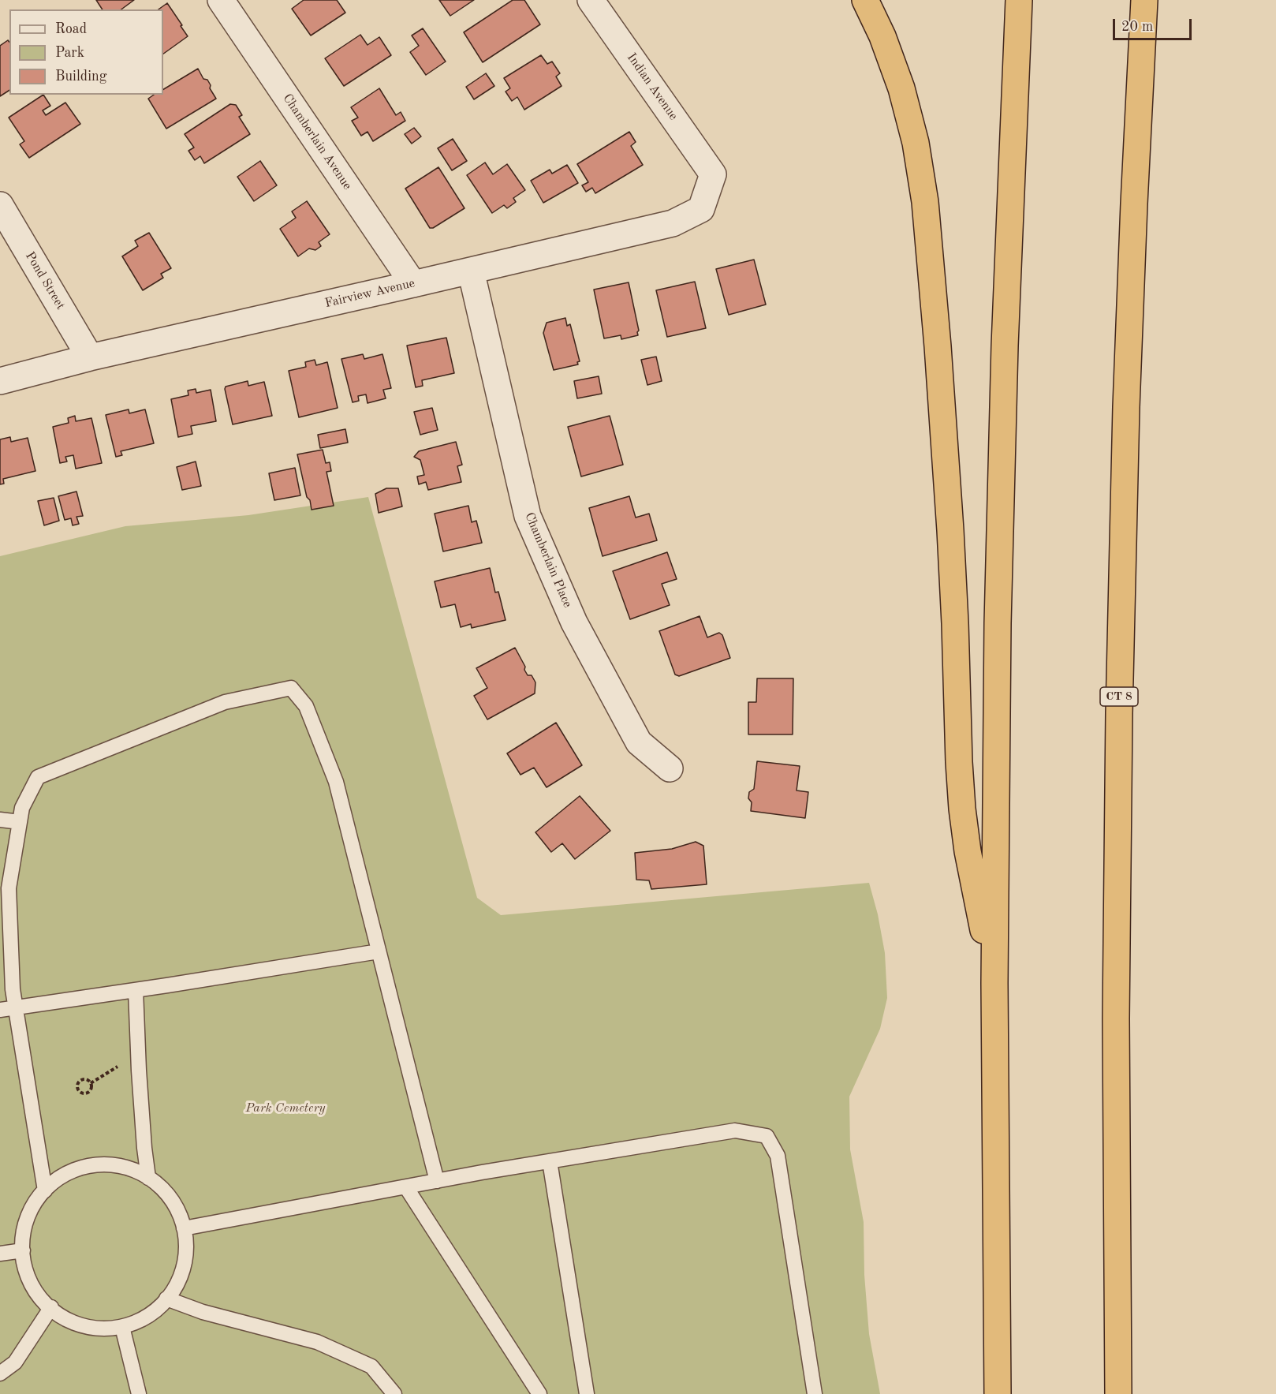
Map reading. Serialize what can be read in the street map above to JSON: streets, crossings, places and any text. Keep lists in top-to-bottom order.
{
  "streets": {
    "highway": ["CT 8"],
    "street": [
      "Indian Avenue",
      "Chamberlain Avenue",
      "Pond Street",
      "Fairview Avenue",
      "Chamberlain Place"
    ]
  },
  "crossings": [
    ["Indian Avenue", "Fairview Avenue"],
    ["Chamberlain Avenue", "Fairview Avenue"],
    ["Pond Street", "Fairview Avenue"],
    ["Fairview Avenue", "Chamberlain Place"]
  ],
  "parks": ["Park Cemetery"],
  "legend": ["Road", "Park", "Building"],
  "scale_bar": "20 m"
}
